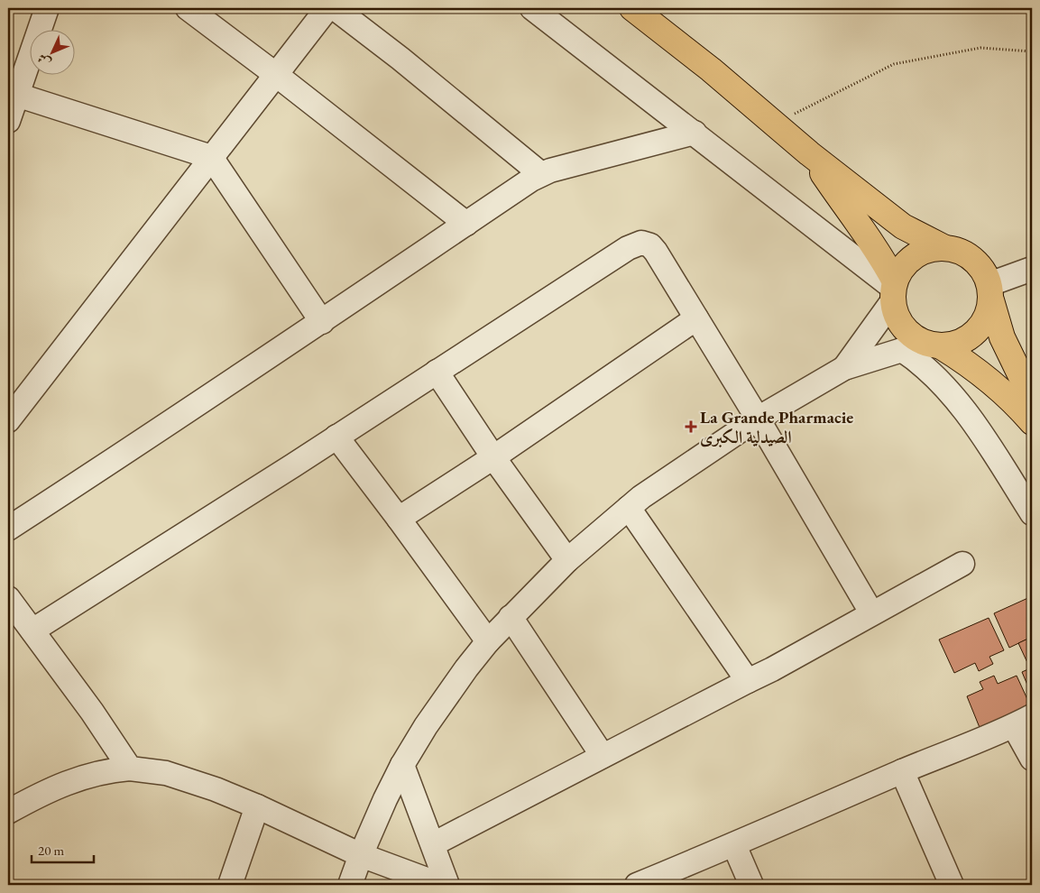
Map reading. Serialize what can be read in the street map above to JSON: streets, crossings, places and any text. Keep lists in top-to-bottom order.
{
  "places": {
    "health": ["La Grande Pharmacie الصيدلية الكبرى"]
  },
  "scale_bar": "20 m",
  "north": "bottom left"
}
